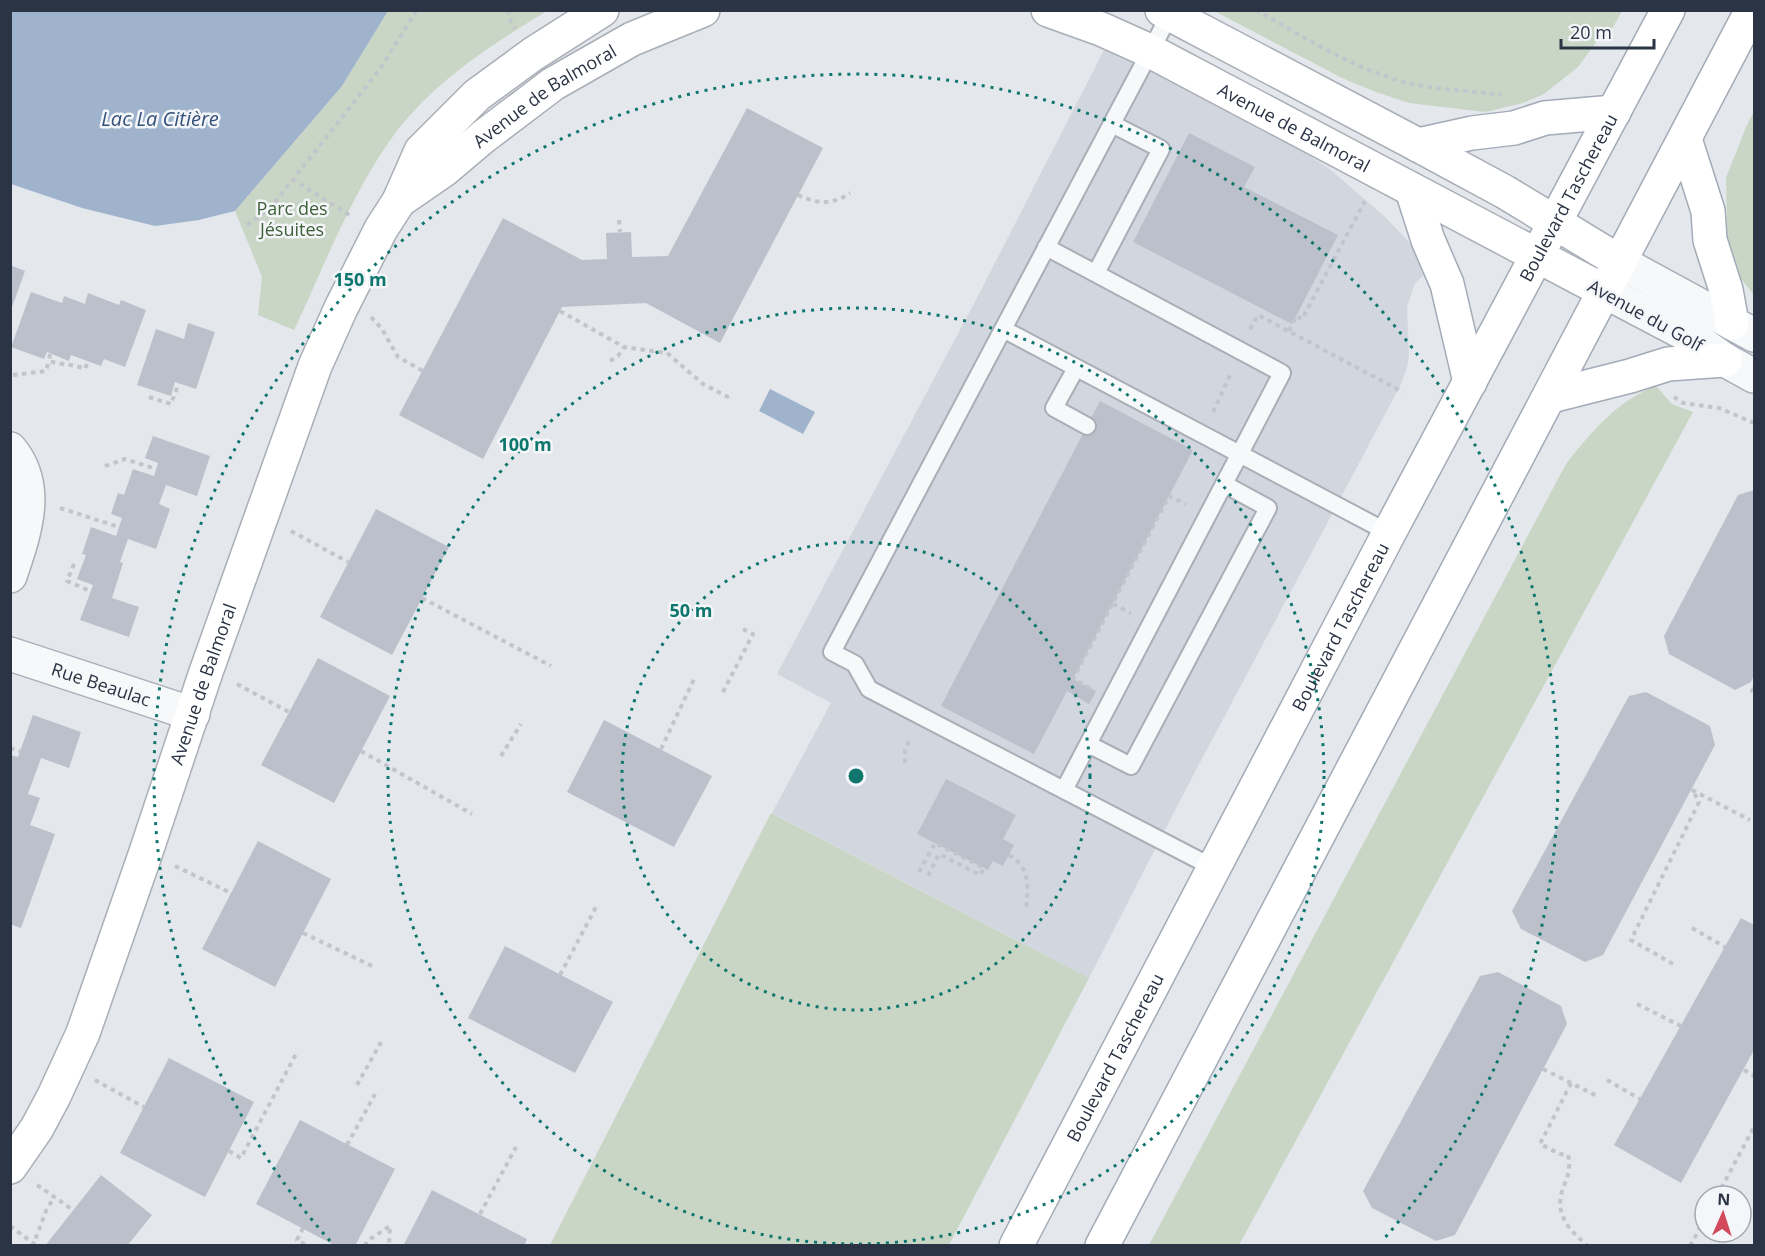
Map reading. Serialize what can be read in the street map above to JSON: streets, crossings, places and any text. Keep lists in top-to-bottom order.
{
  "streets": {
    "main road": ["Avenue de Balmoral", "Boulevard Taschereau", "Avenue du Golf"],
    "street": ["Rue Beaulac"]
  },
  "crossings": [
    ["Avenue de Balmoral", "Boulevard Taschereau"],
    ["Avenue de Balmoral", "Avenue du Golf"],
    ["Avenue de Balmoral", "Rue Beaulac"],
    ["Boulevard Taschereau", "Avenue du Golf"]
  ],
  "water": ["Lac La Citière"],
  "parks": ["Parc des Jésuites"],
  "scale_bar": "20 m",
  "north": "top",
  "rings": ["150 m", "100 m", "50 m"]
}
